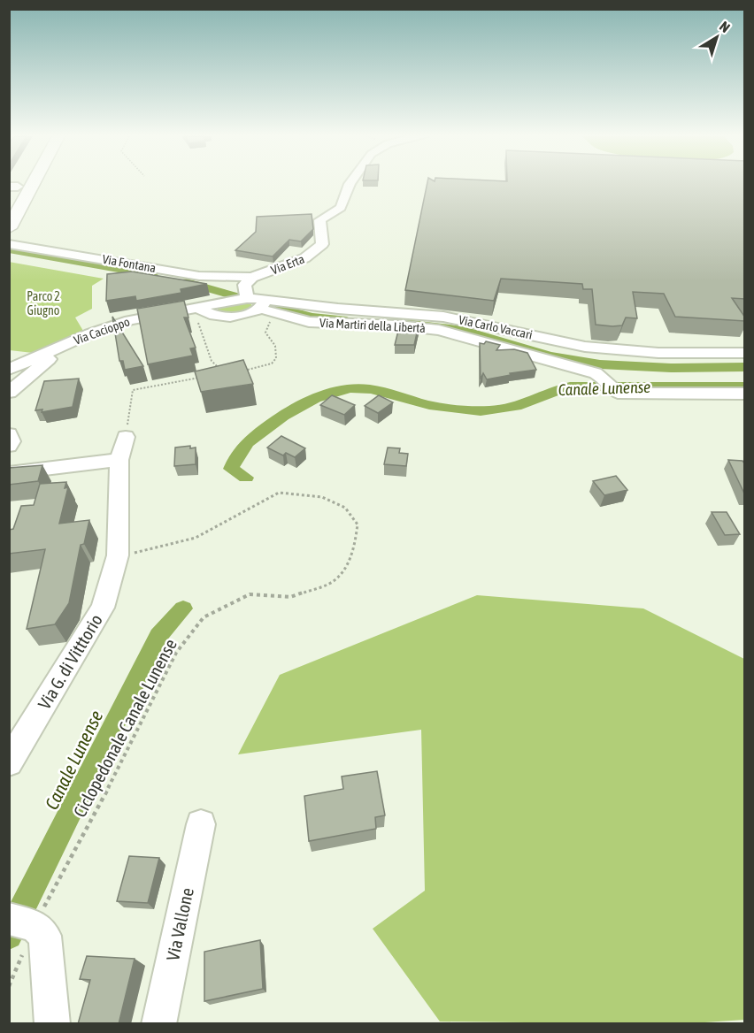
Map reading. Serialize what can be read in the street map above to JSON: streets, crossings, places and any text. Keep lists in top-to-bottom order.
{
  "streets": {
    "street": [
      "Via Fontana",
      "Via Erta",
      "Via Martiri della Libertà",
      "Via Carlo Vaccari",
      "Via Cacioppo",
      "Via G. di Vitttorio",
      "Via Vallone"
    ],
    "path": ["Ciclopedonale Canale Lunense"]
  },
  "crossings": [
    ["Via Fontana", "Via Erta"],
    ["Via Martiri della Libertà", "Via Carlo Vaccari"],
    ["Via G. di Vitttorio", "Ciclopedonale Canale Lunense"]
  ],
  "water": ["Canale Lunense"],
  "parks": ["Parco 2 Giugno"],
  "north": "top right"
}
